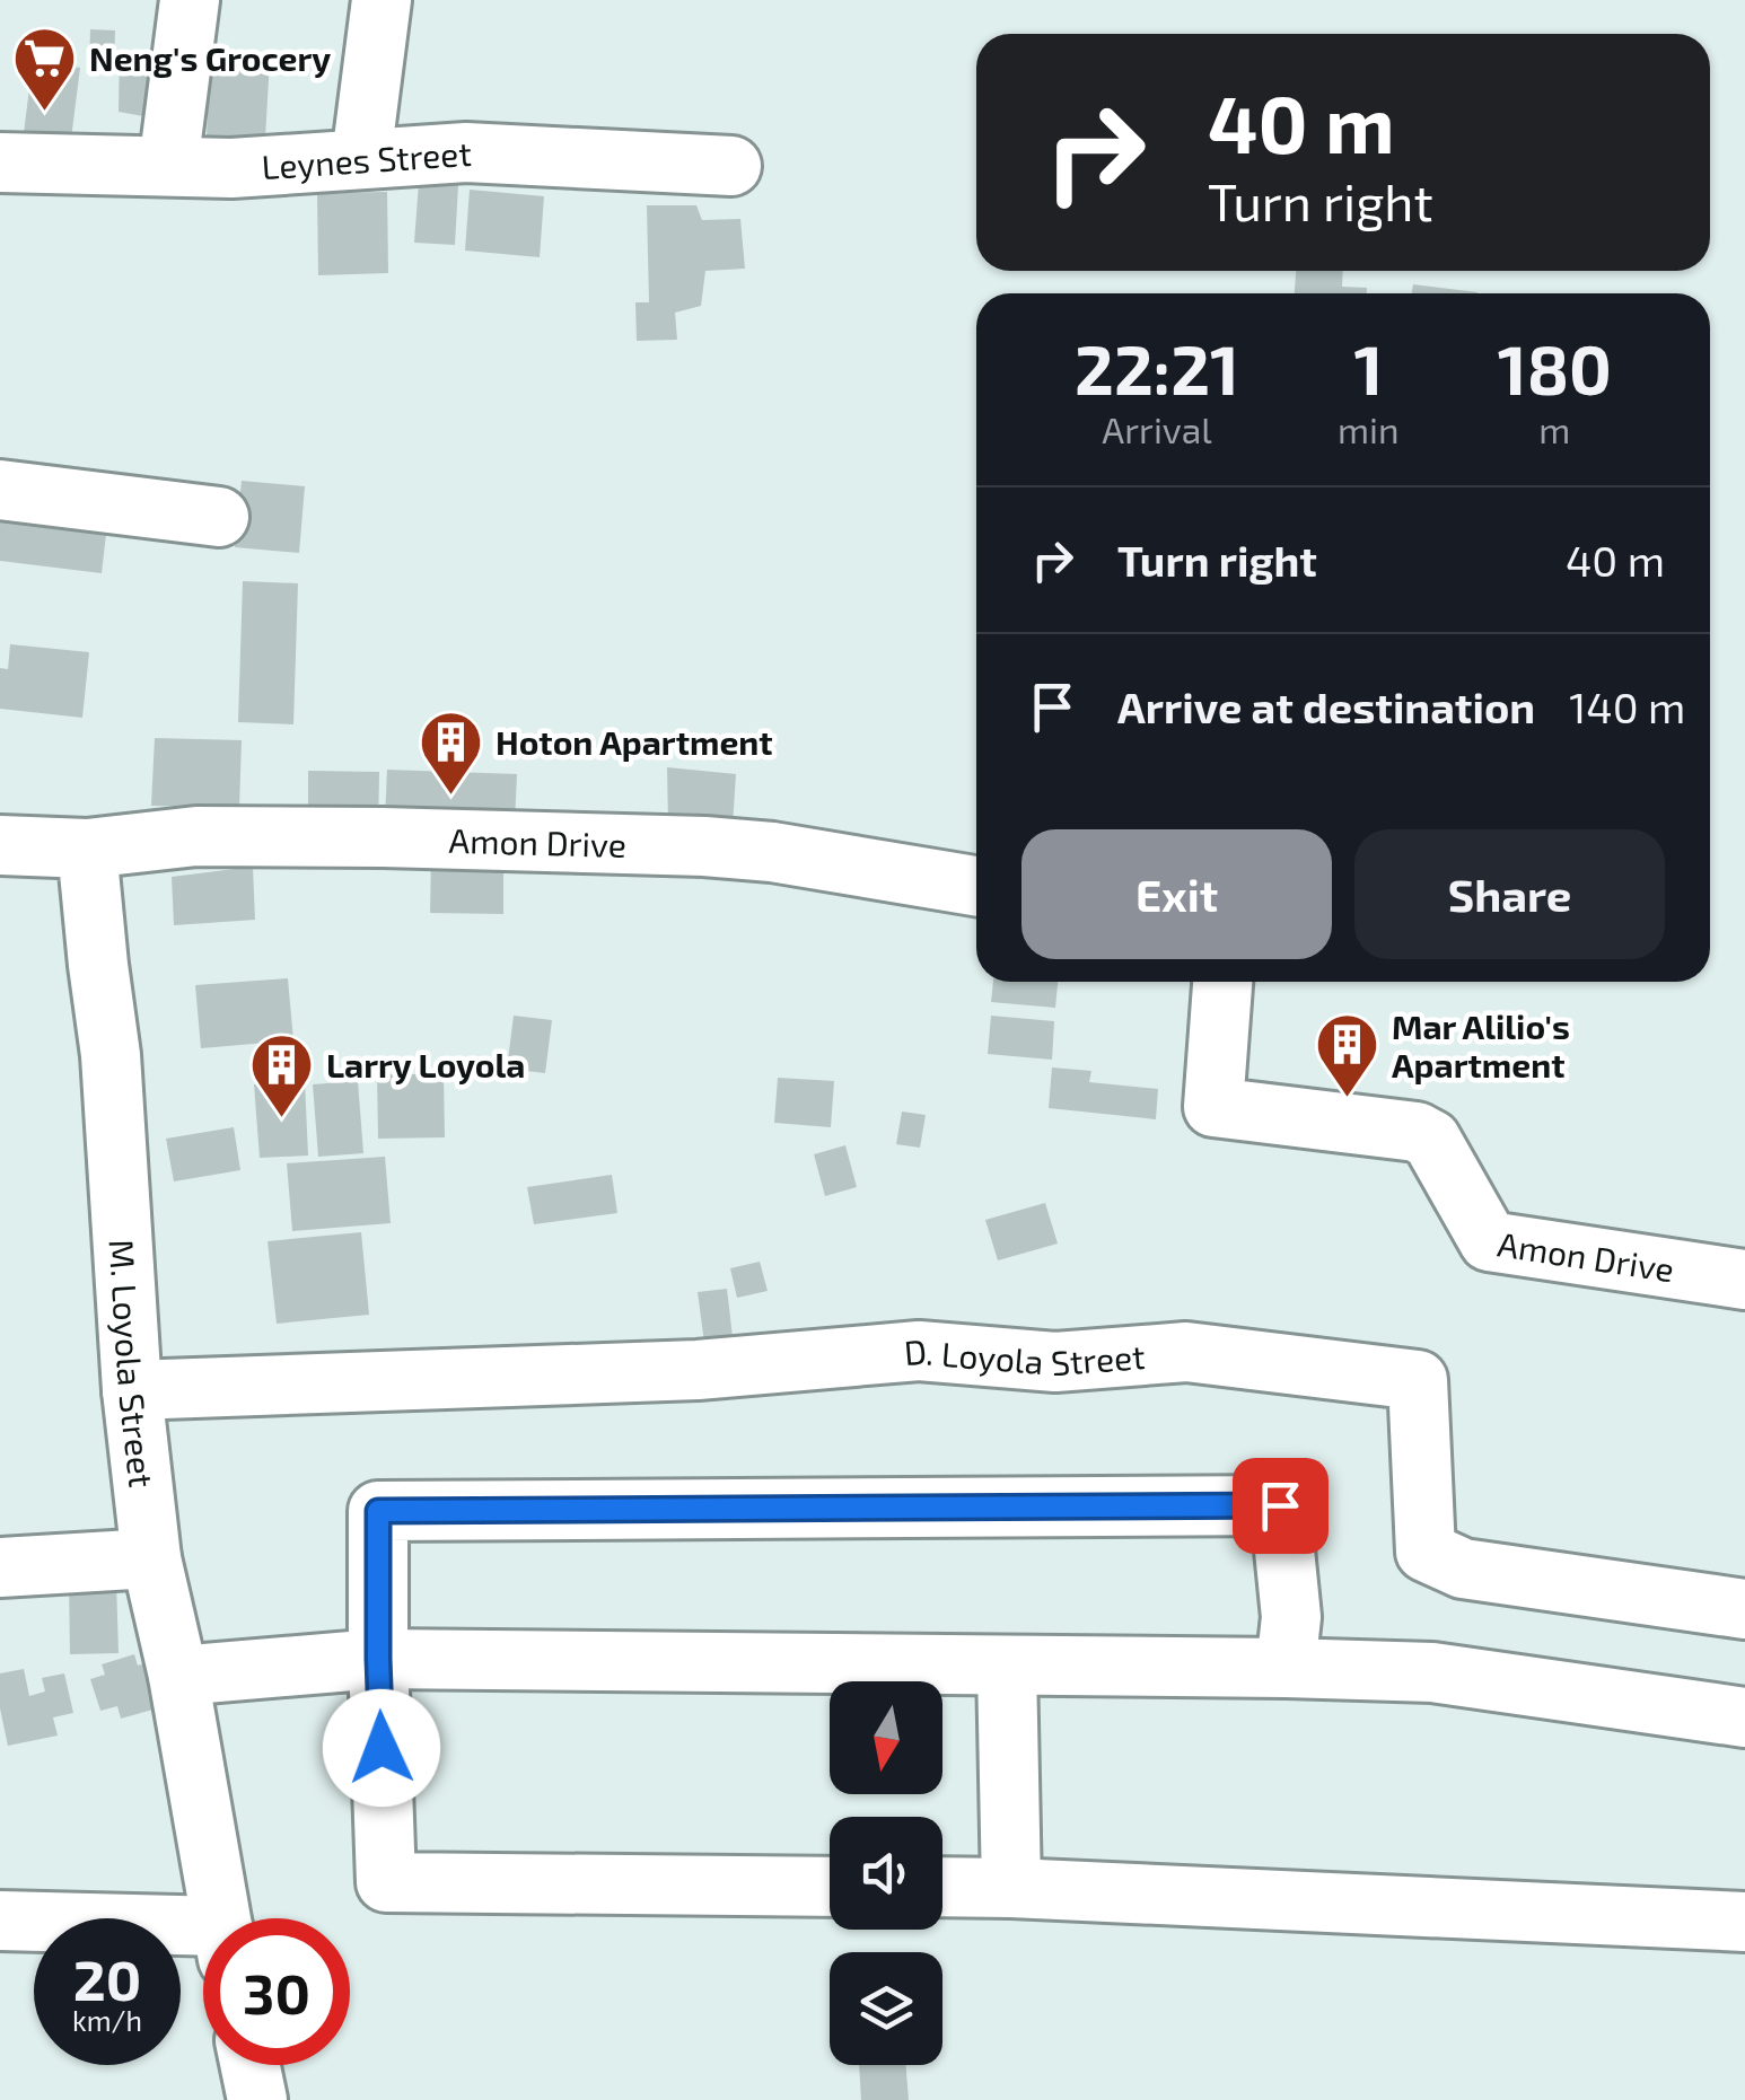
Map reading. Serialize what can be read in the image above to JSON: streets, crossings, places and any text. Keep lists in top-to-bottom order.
{
  "streets": {
    "street": [
      "Leynes Street",
      "Amon Drive",
      "D. Loyola Street",
      "M. Loyola Street"
    ]
  },
  "crossings": [
    ["Amon Drive", "M. Loyola Street"],
    ["D. Loyola Street", "M. Loyola Street"]
  ],
  "places": {
    "supermarket": ["Neng's Grocery"],
    "building": ["Hoton Apartment", "Mar Alilio's Apartment", "Larry Loyola"]
  },
  "north": "bottom",
  "page": {
    "turn": ["40 m", "Turn right"],
    "eta": [
      "22:21",
      "Arrival",
      "1",
      "min",
      "180",
      "m"
    ],
    "list": [
      {
        "name": "Turn right",
        "value": "40 m"
      },
      {
        "name": "Arrive at destination",
        "value": "140 m"
      }
    ],
    "buttons": ["Exit", "Share"],
    "speed": "20 km/h",
    "limit": "30"
  }
}
